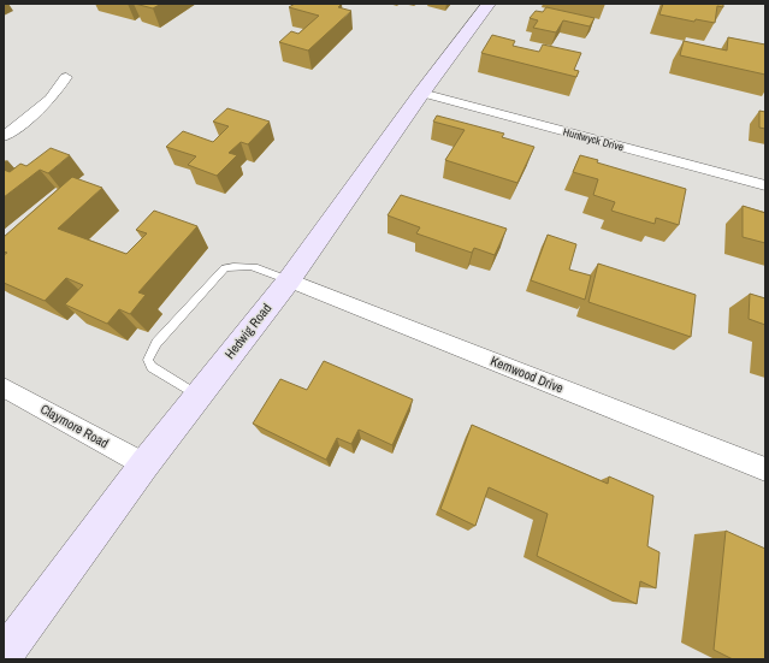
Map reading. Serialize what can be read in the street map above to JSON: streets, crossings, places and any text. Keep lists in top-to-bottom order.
{
  "streets": {
    "street": [
      "Huntwyck Drive",
      "Hedwig Road",
      "Kemwood Drive",
      "Claymore Road"
    ]
  },
  "crossings": [
    ["Huntwyck Drive", "Hedwig Road"],
    ["Hedwig Road", "Kemwood Drive"],
    ["Hedwig Road", "Claymore Road"]
  ]
}
